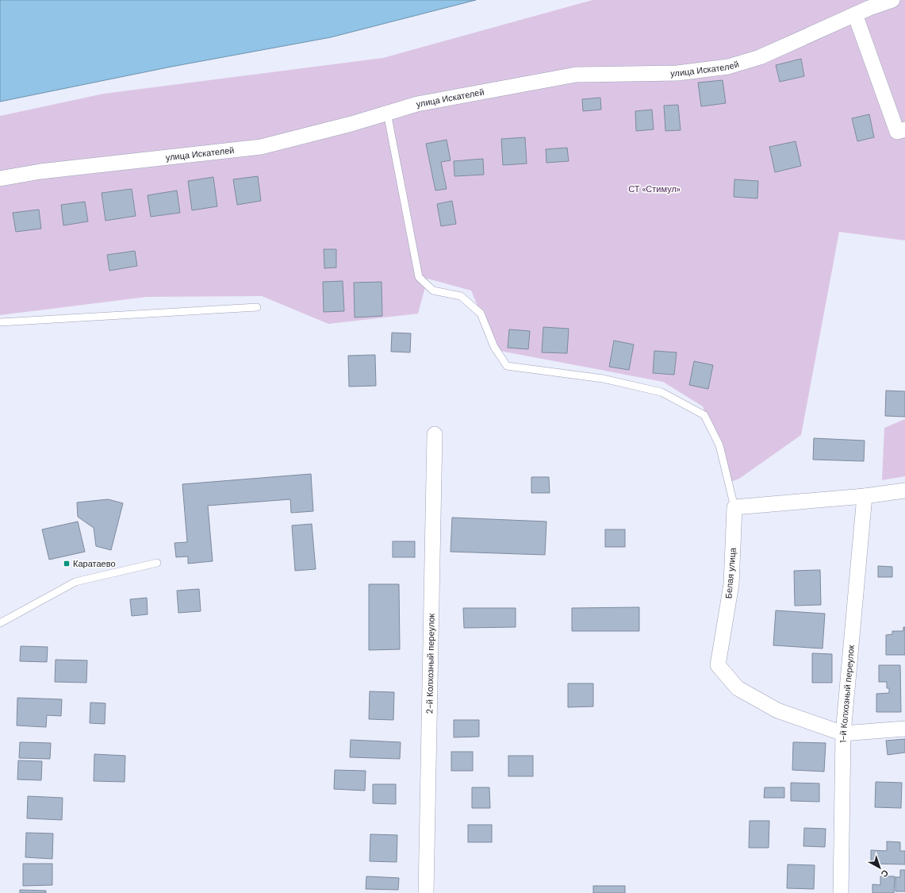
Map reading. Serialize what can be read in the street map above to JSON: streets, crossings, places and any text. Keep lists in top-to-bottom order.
{
  "streets": {
    "street": [
      "улица Искателей",
      "Белая улица",
      "2-й Колхозный переулок",
      "1-й Колхозный переулок"
    ]
  },
  "crossings": [
    ["Белая улица", "1-й Колхозный переулок"]
  ],
  "parks": ["СТ «Стимул»"],
  "places": {
    "transit": ["Каратаево"]
  },
  "north": "bottom right"
}
